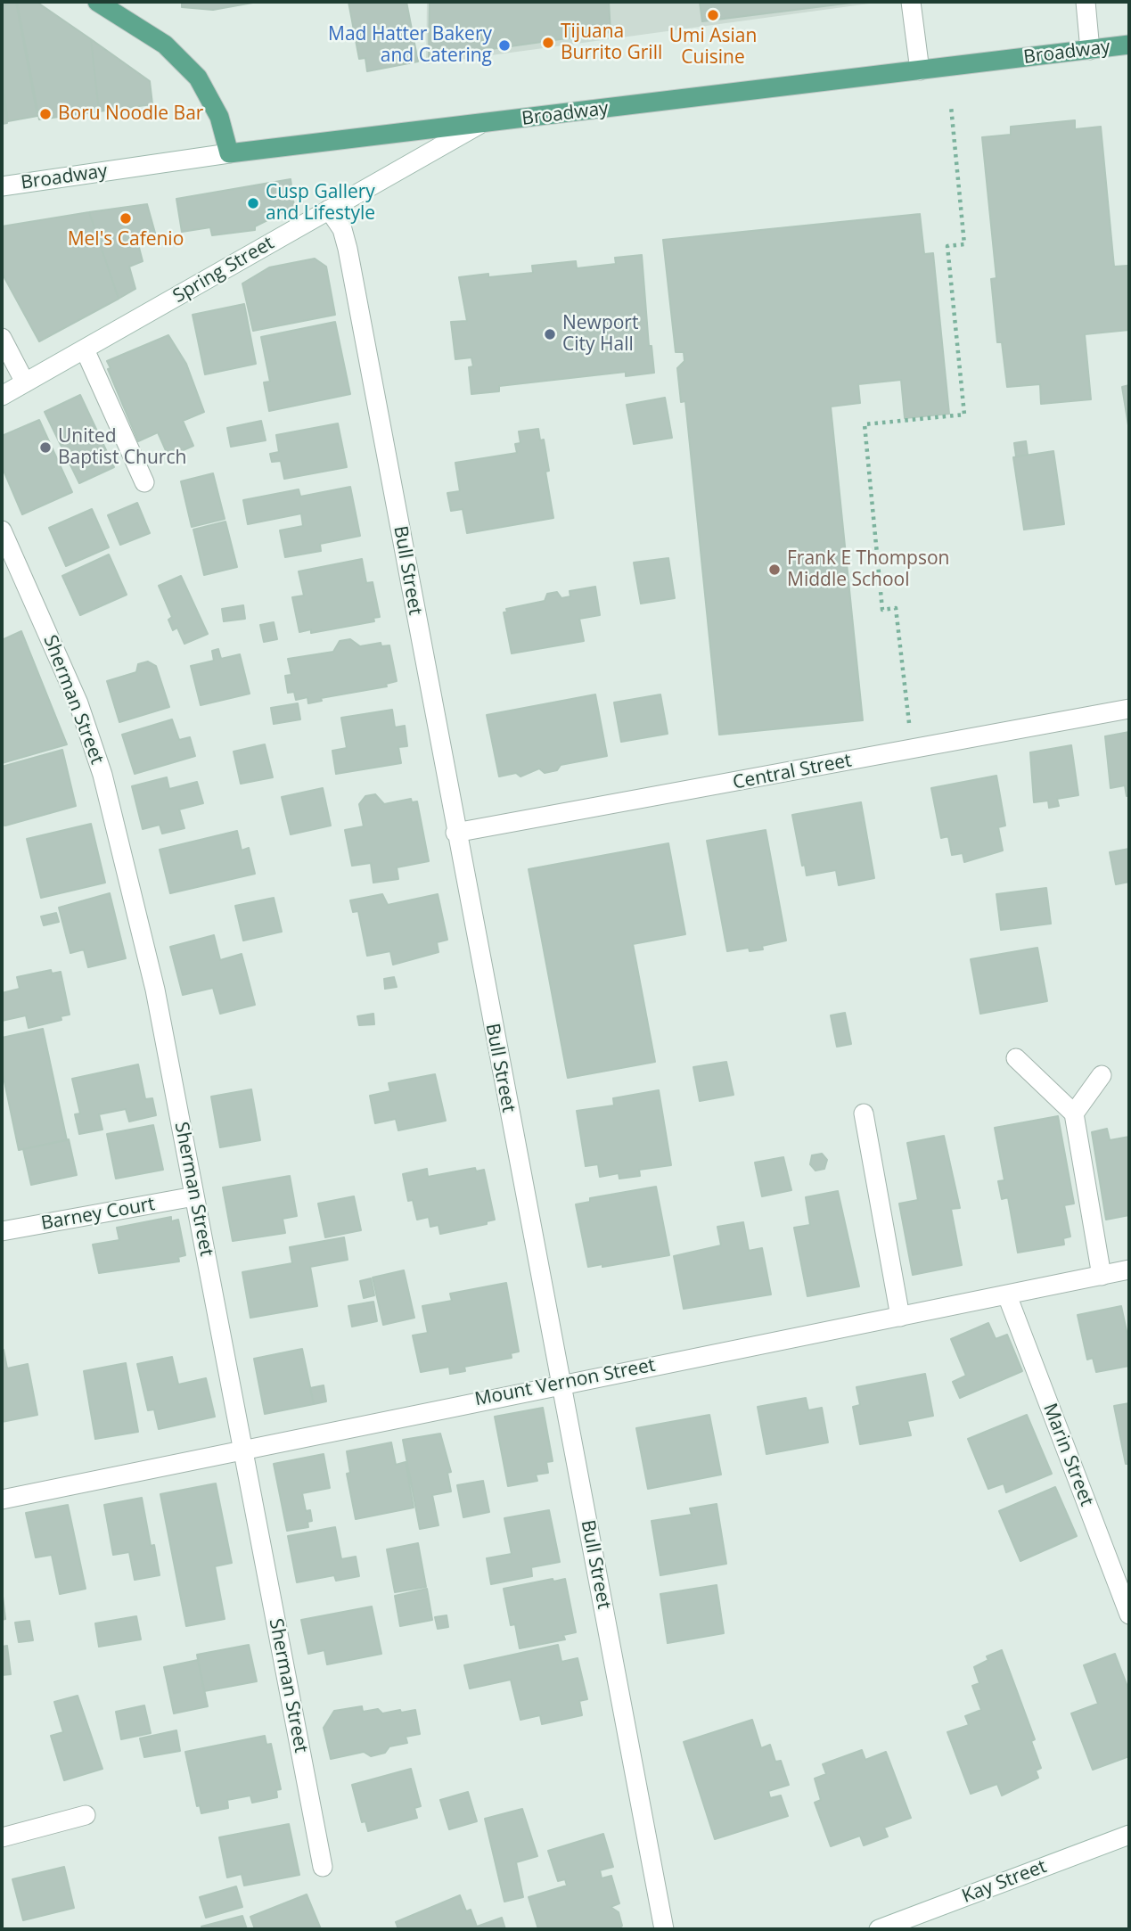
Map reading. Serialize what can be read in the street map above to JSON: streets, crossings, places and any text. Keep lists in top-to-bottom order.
{
  "streets": {
    "main road": ["Broadway"],
    "street": [
      "Spring Street",
      "Bull Street",
      "Sherman Street",
      "Central Street",
      "Barney Court",
      "Mount Vernon Street",
      "Marin Street",
      "Kay Street"
    ]
  },
  "crossings": [
    ["Broadway", "Spring Street"],
    ["Spring Street", "Bull Street"],
    ["Bull Street", "Central Street"],
    ["Bull Street", "Mount Vernon Street"],
    ["Sherman Street", "Barney Court"],
    ["Sherman Street", "Mount Vernon Street"],
    ["Mount Vernon Street", "Marin Street"]
  ],
  "places": [
    "Umi Asian Cuisine",
    "Tijuana Burrito Grill",
    "Mad Hatter Bakery and Catering",
    "Boru Noodle Bar",
    "Cusp Gallery and Lifestyle",
    "Mel's Cafenio",
    "Newport City Hall",
    "United Baptist Church",
    "Frank E Thompson Middle School"
  ]
}
